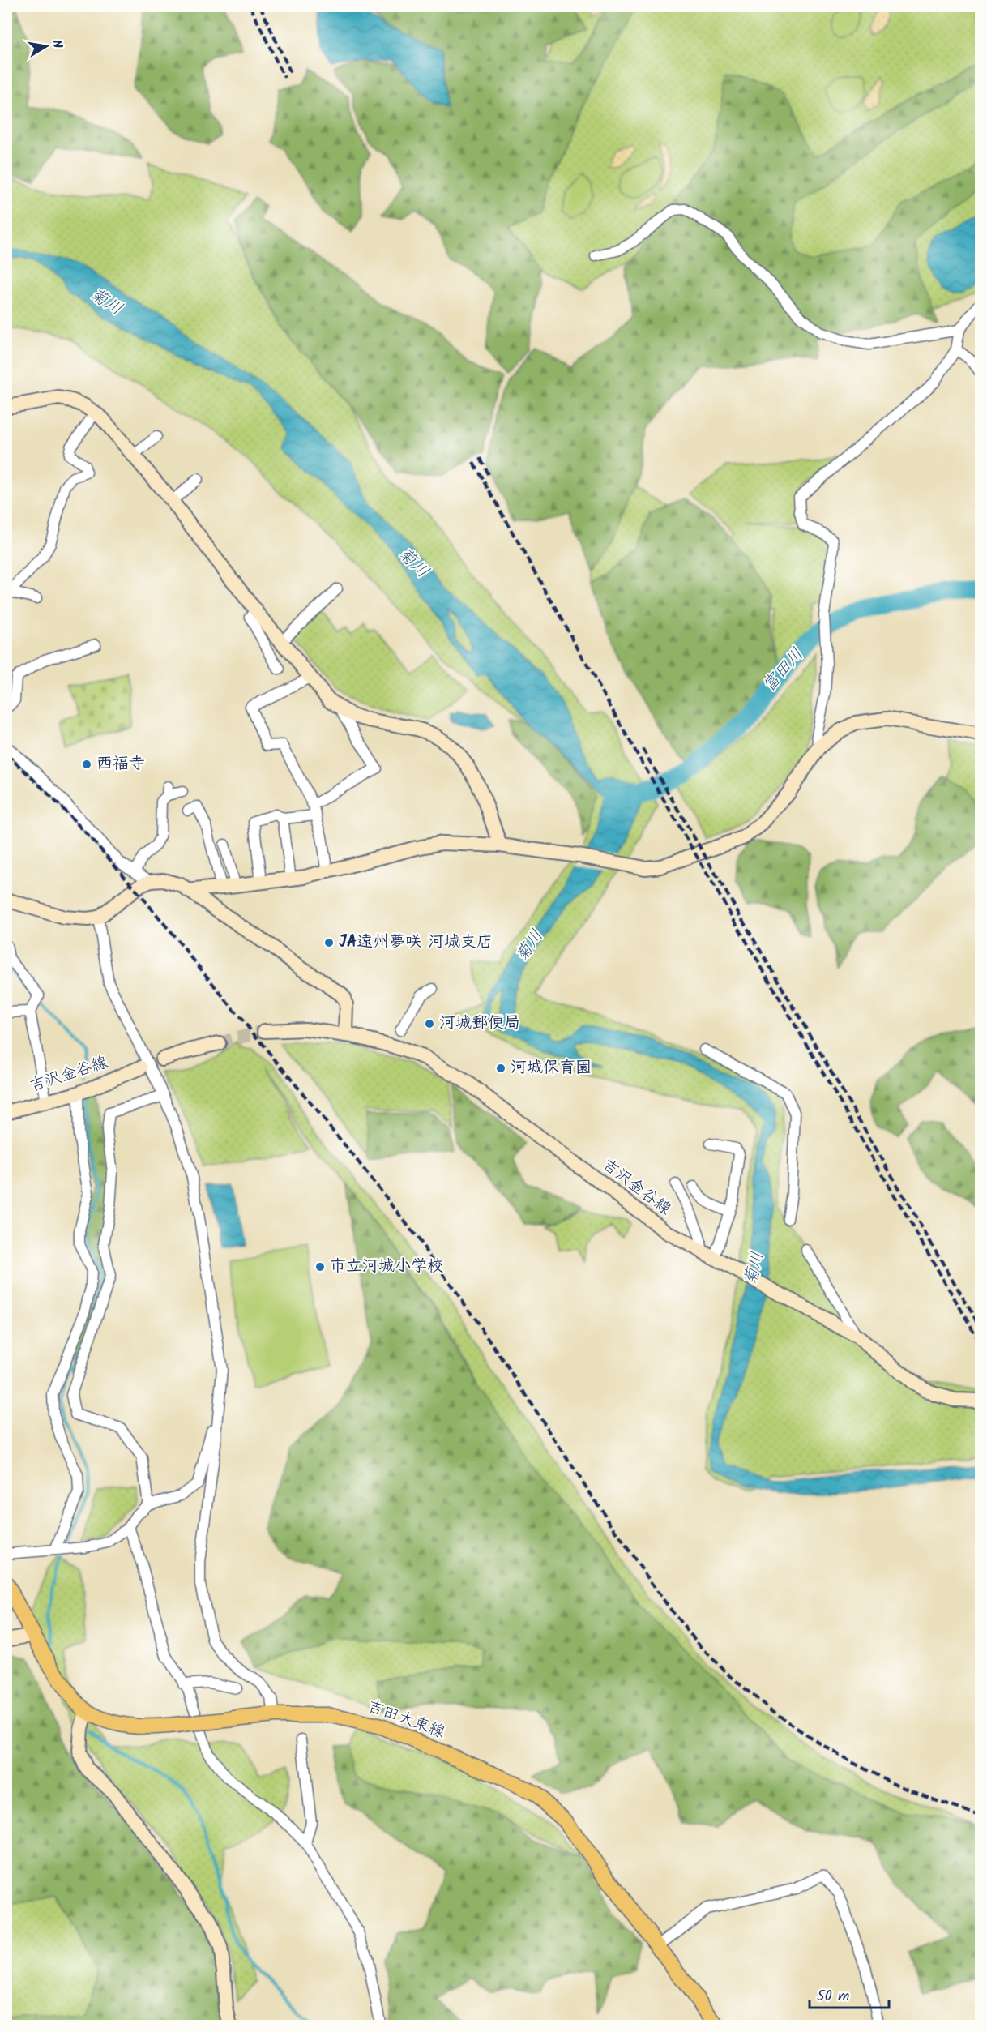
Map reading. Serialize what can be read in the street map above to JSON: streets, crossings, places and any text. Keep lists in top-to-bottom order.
{
  "streets": {
    "main road": ["吉田大東線"],
    "street": ["吉沢金谷線"]
  },
  "water": ["菊川", "富田川"],
  "places": [
    "西福寺",
    "JA遠州夢咲 河城支店",
    "河城郵便局",
    "河城保育園",
    "市立河城小学校"
  ],
  "scale_bar": "50 m",
  "north": "right"
}
